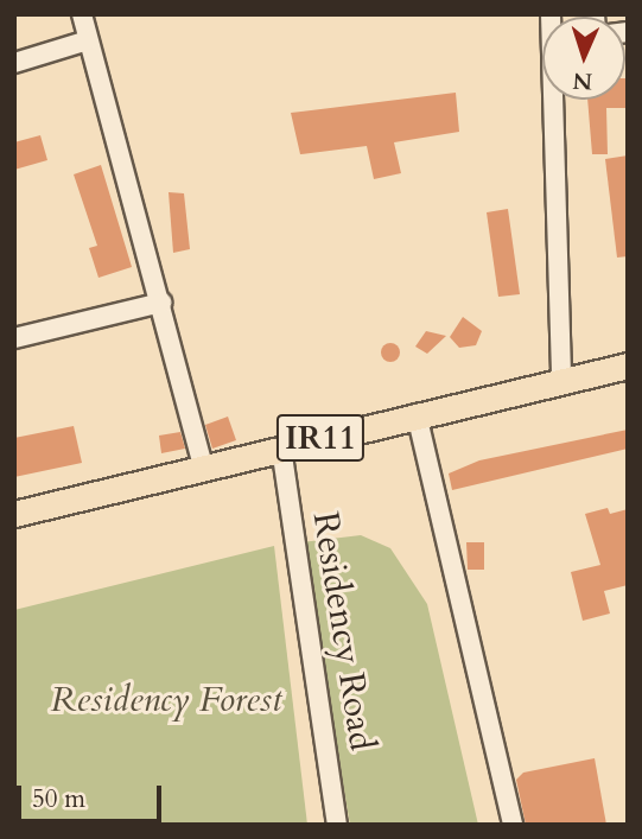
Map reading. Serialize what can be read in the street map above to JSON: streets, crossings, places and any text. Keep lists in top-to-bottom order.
{
  "streets": {
    "main road": ["IR11"],
    "street": ["Residency Road"]
  },
  "crossings": [
    ["IR11", "Residency Road"]
  ],
  "parks": ["Residency Forest"],
  "scale_bar": "50 m",
  "north": "bottom"
}
